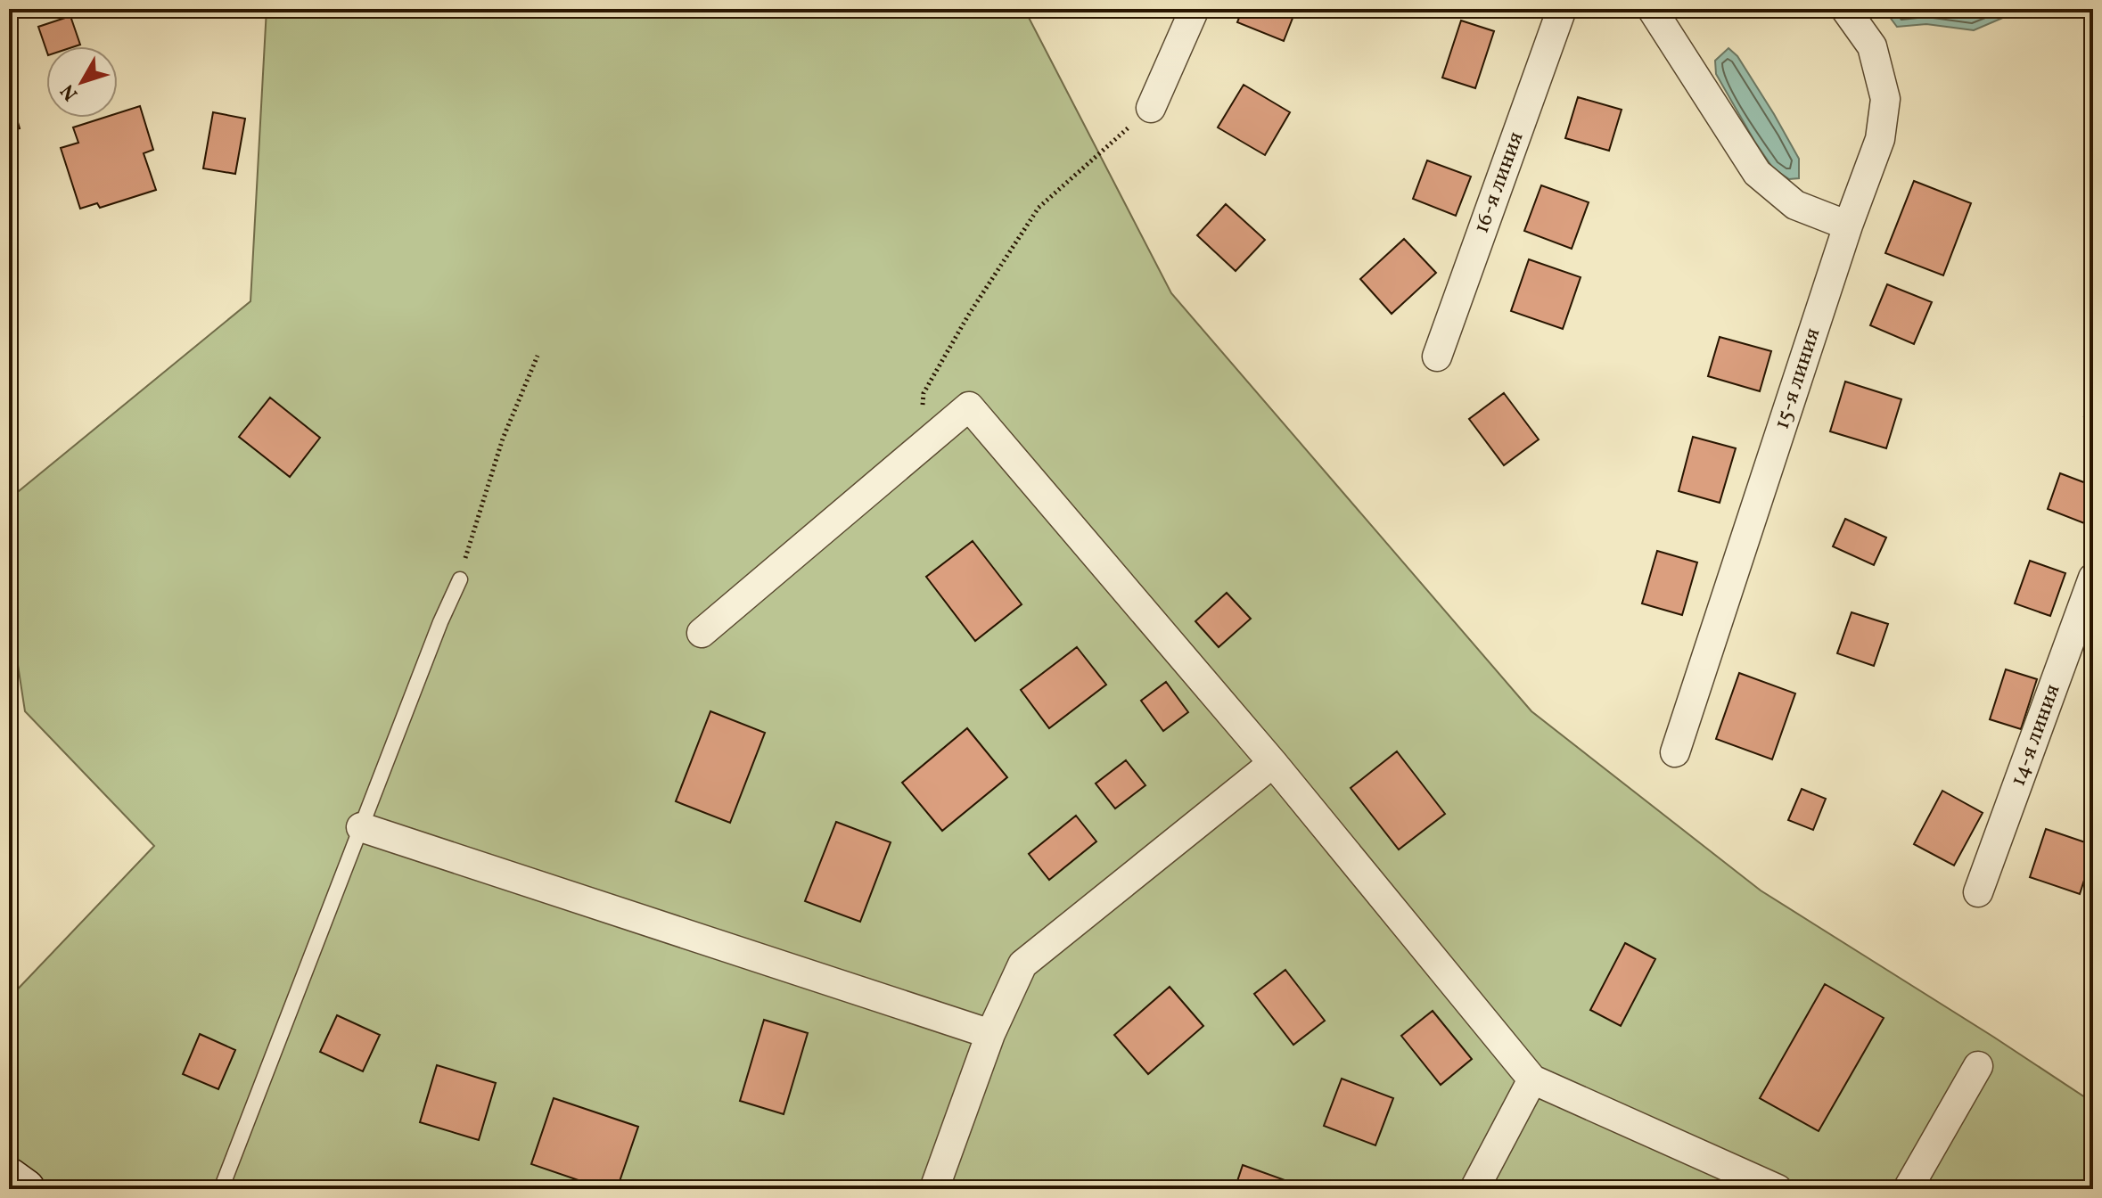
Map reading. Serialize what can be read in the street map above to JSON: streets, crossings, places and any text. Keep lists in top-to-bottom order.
{
  "streets": {
    "street": ["16-я линия", "15-я линия", "14-я линия"]
  },
  "north": "bottom left"
}
